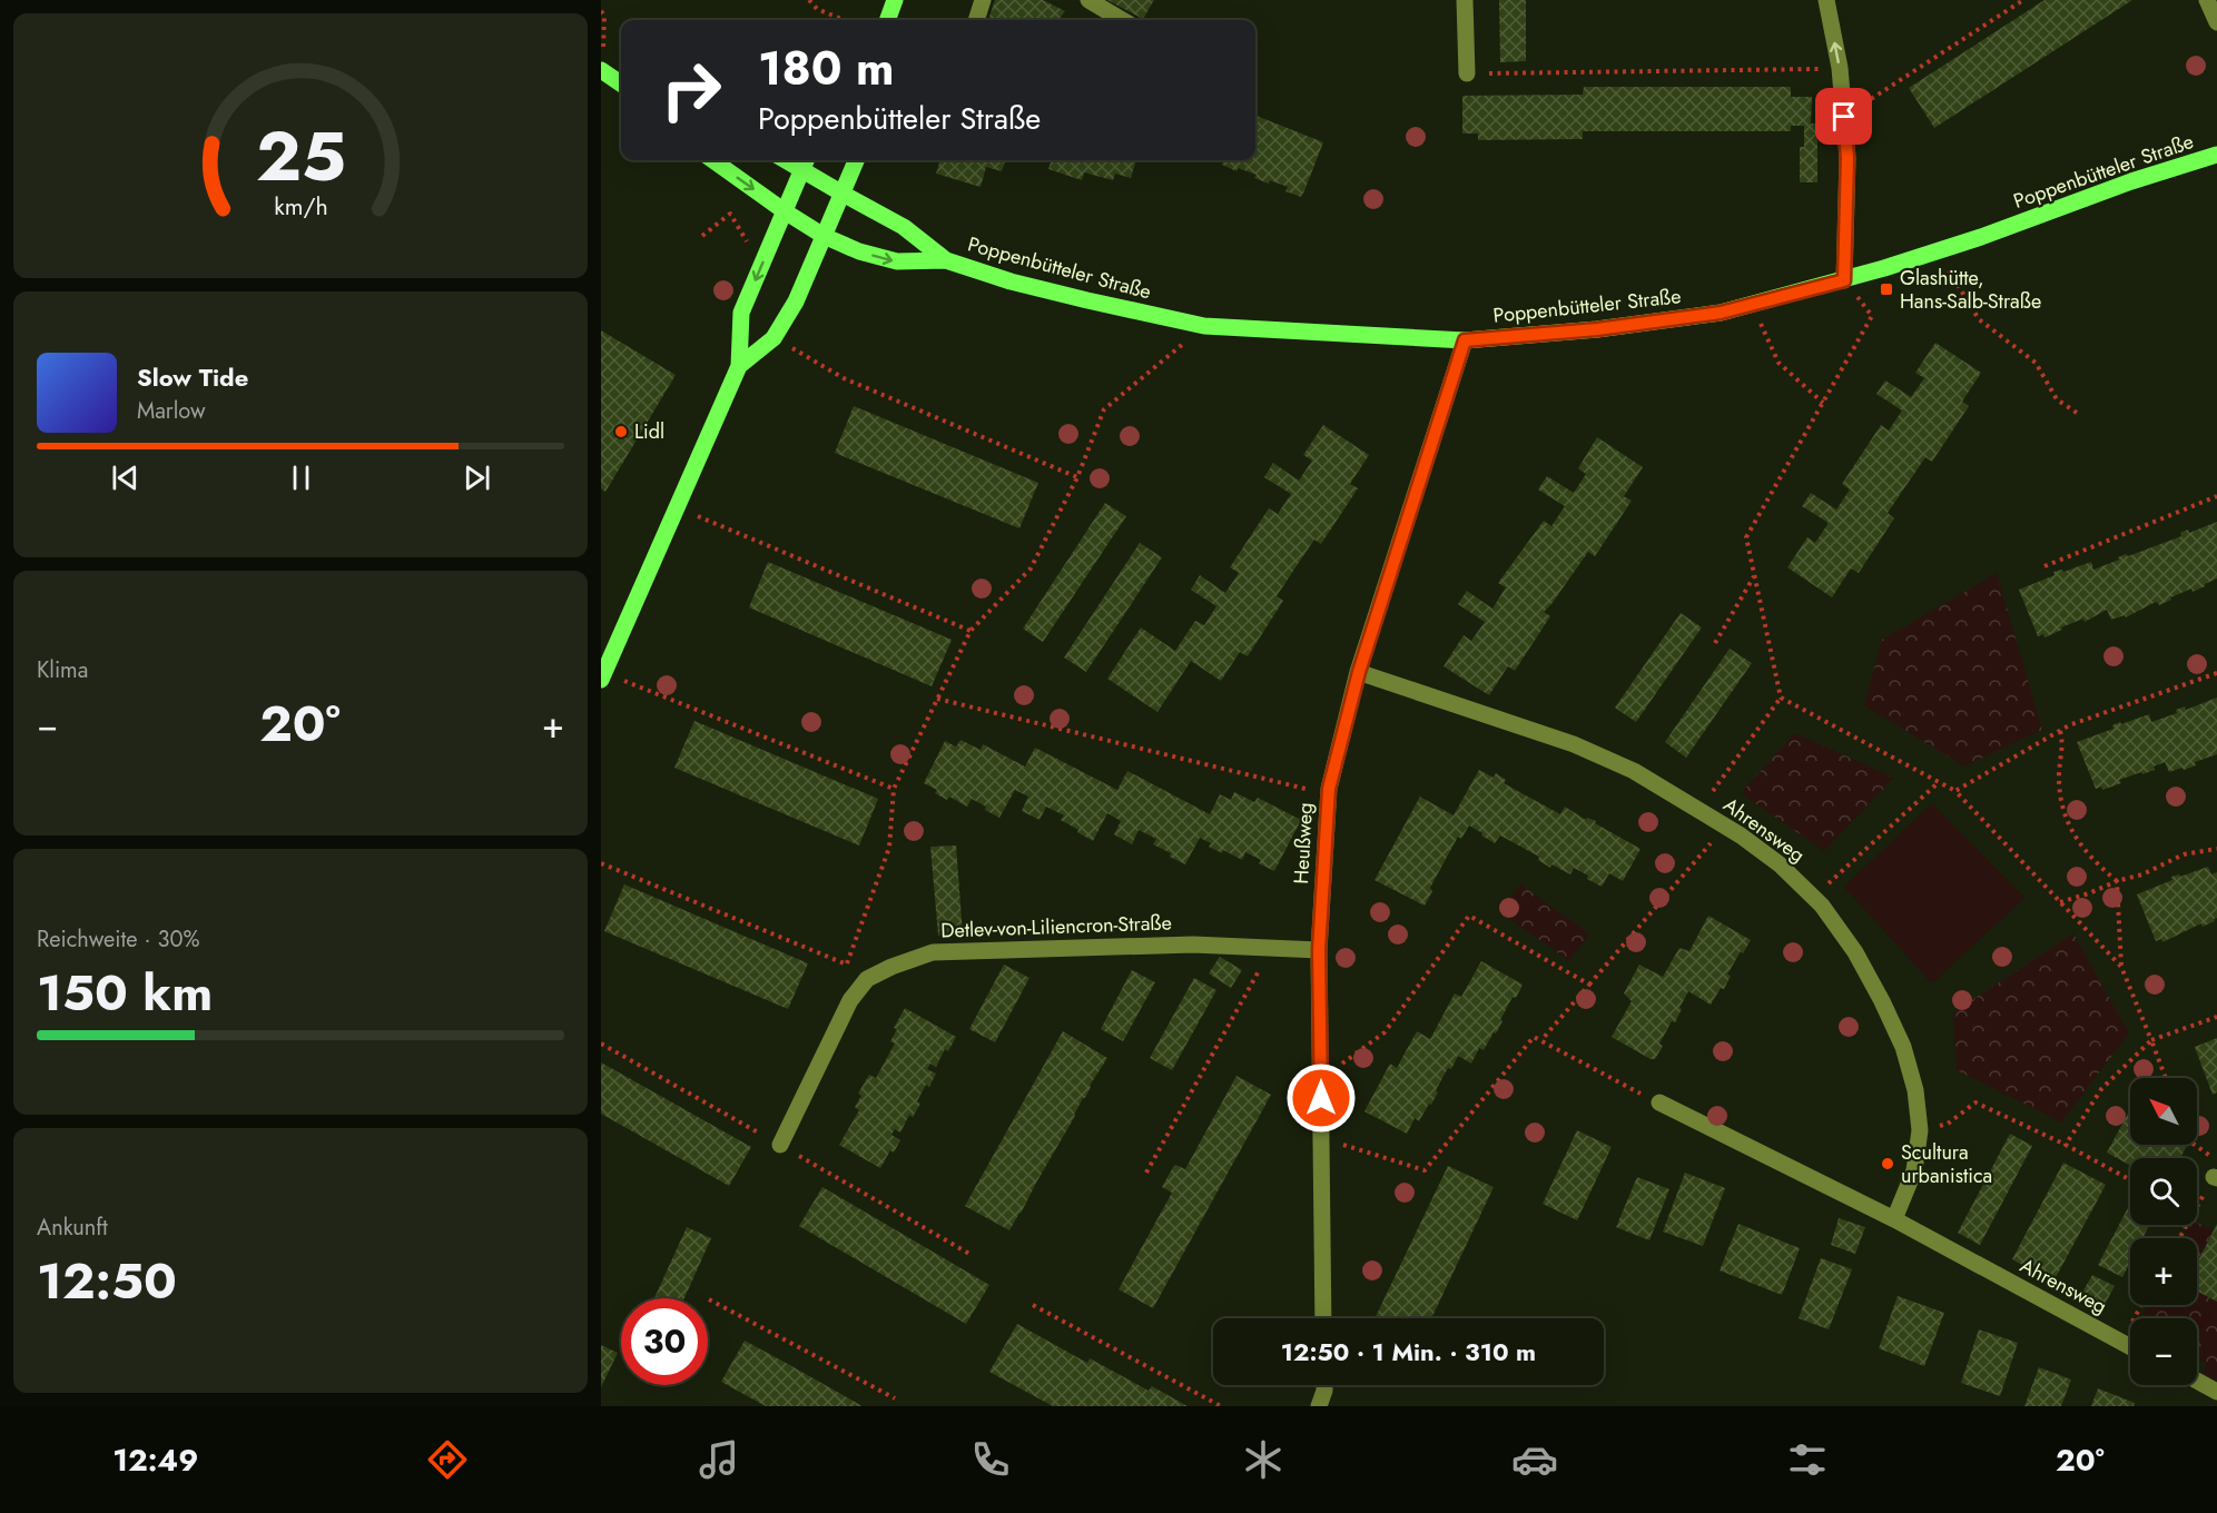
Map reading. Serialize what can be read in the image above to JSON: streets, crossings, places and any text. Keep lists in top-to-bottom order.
{
  "streets": {
    "main road": ["Poppenbütteler Straße"],
    "street": ["Ahrensweg", "Heußweg", "Detlev-von-Liliencron-Straße"]
  },
  "crossings": [
    ["Poppenbütteler Straße", "Heußweg"],
    ["Ahrensweg", "Heußweg"],
    ["Heußweg", "Detlev-von-Liliencron-Straße"]
  ],
  "places": {
    "transit": ["Glashütte, Hans-Salb-Straße"],
    "other": ["Lidl", "Scultura urbanistica"]
  },
  "north": "top left",
  "page": {
    "turn": ["180 m", "Poppenbütteler Straße"],
    "song": ["Slow Tide", "Marlow"],
    "tile": [
      "Klima",
      ["Reichweite · 30%", "150 km"],
      ["Ankunft", "12:50"]
    ],
    "heat": ["−", "20°", "+"],
    "map_buttons": ["+", "−"],
    "limit": "30",
    "trip": "12:50 · 1 Min. · 310 m",
    "tabs": ["12:49", "20°"],
    "gauge": ["25", "km/h"]
  }
}
